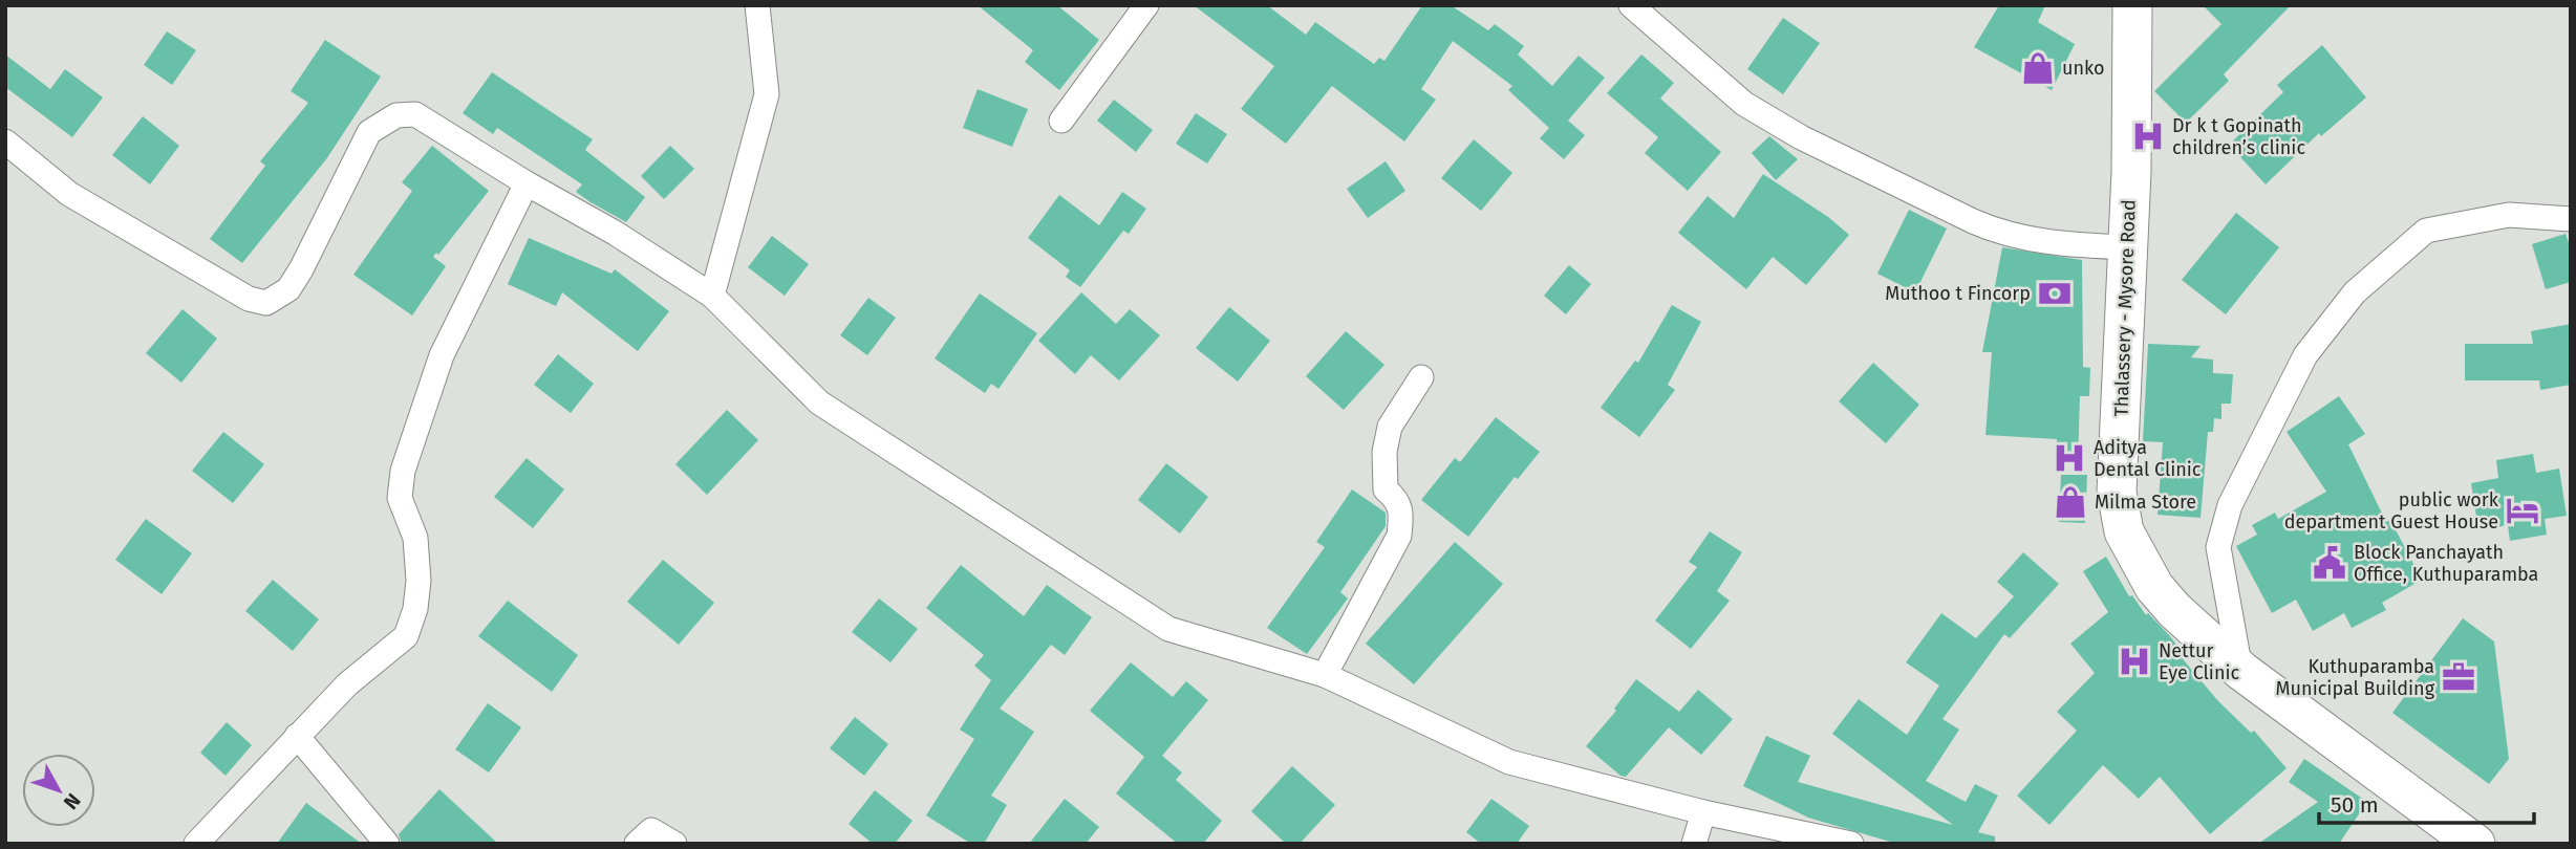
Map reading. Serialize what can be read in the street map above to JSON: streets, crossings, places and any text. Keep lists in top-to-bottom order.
{
  "streets": {
    "main road": ["Thalassery - Mysore Road"]
  },
  "places": {
    "shop": ["unko", "Milma Store"],
    "hospital": ["Dr k t Gopinath children’s clinic", "Aditya Dental Clinic", "Nettur Eye Clinic"],
    "bank": ["Muthoo t Fincorp"],
    "hotel": ["public work department Guest House"],
    "public building": ["Block Panchayath Office, Kuthuparamba"],
    "office": ["Kuthuparamba Municipal Building"]
  },
  "scale_bar": "50 m",
  "north": "bottom right"
}
